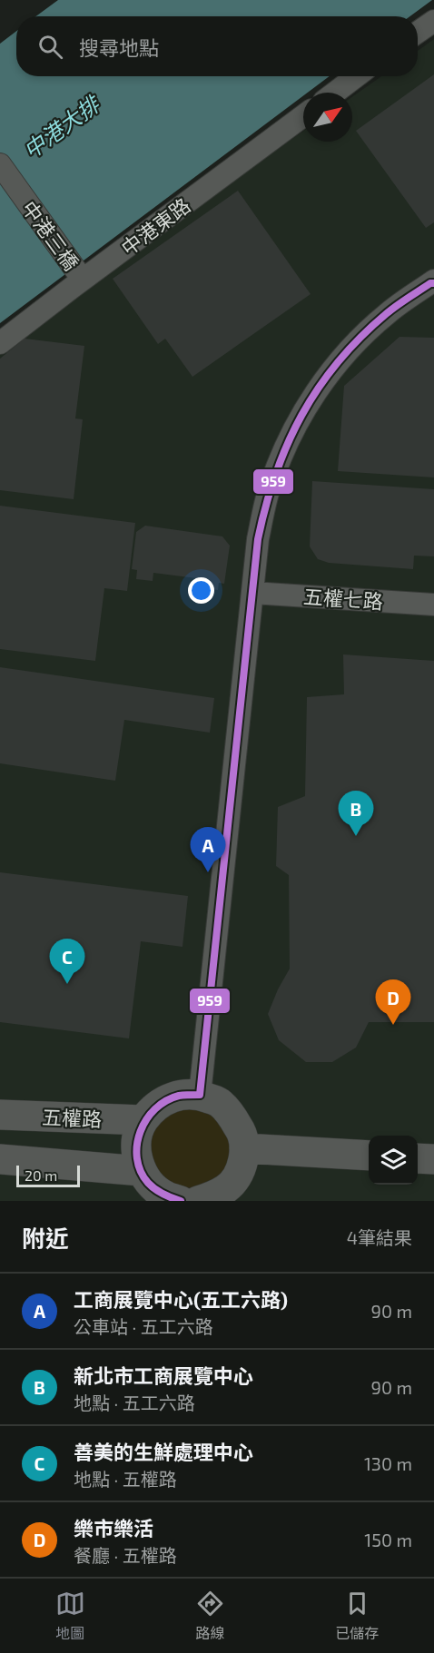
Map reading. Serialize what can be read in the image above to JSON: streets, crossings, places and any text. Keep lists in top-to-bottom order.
{
  "streets": {
    "street": [
      "中港東路",
      "中港三橋",
      "五權七路",
      "五權路"
    ]
  },
  "crossings": [
    ["中港東路", "中港三橋"]
  ],
  "water": ["中港大排"],
  "lines": ["transit line 959"],
  "scale_bar": "20 m",
  "north": "top right",
  "page": {
    "search": "搜尋地點",
    "pins": [
      "B",
      "A",
      "C",
      "D"
    ],
    "scale": "20 m",
    "heading": ["附近", "4筆結果"],
    "list": [
      {
        "mark": "A",
        "name": "工商展覽中心(五工六路)",
        "note": "公車站 · 五工六路",
        "value": "90 m"
      },
      {
        "mark": "B",
        "name": "新北市工商展覽中心",
        "note": "地點 · 五工六路",
        "value": "90 m"
      },
      {
        "mark": "C",
        "name": "善美的生鮮處理中心",
        "note": "地點 · 五權路",
        "value": "130 m"
      },
      {
        "mark": "D",
        "name": "樂市樂活",
        "note": "餐廳 · 五權路",
        "value": "150 m"
      }
    ],
    "nav": ["地圖", "路線", "已儲存"]
  }
}
